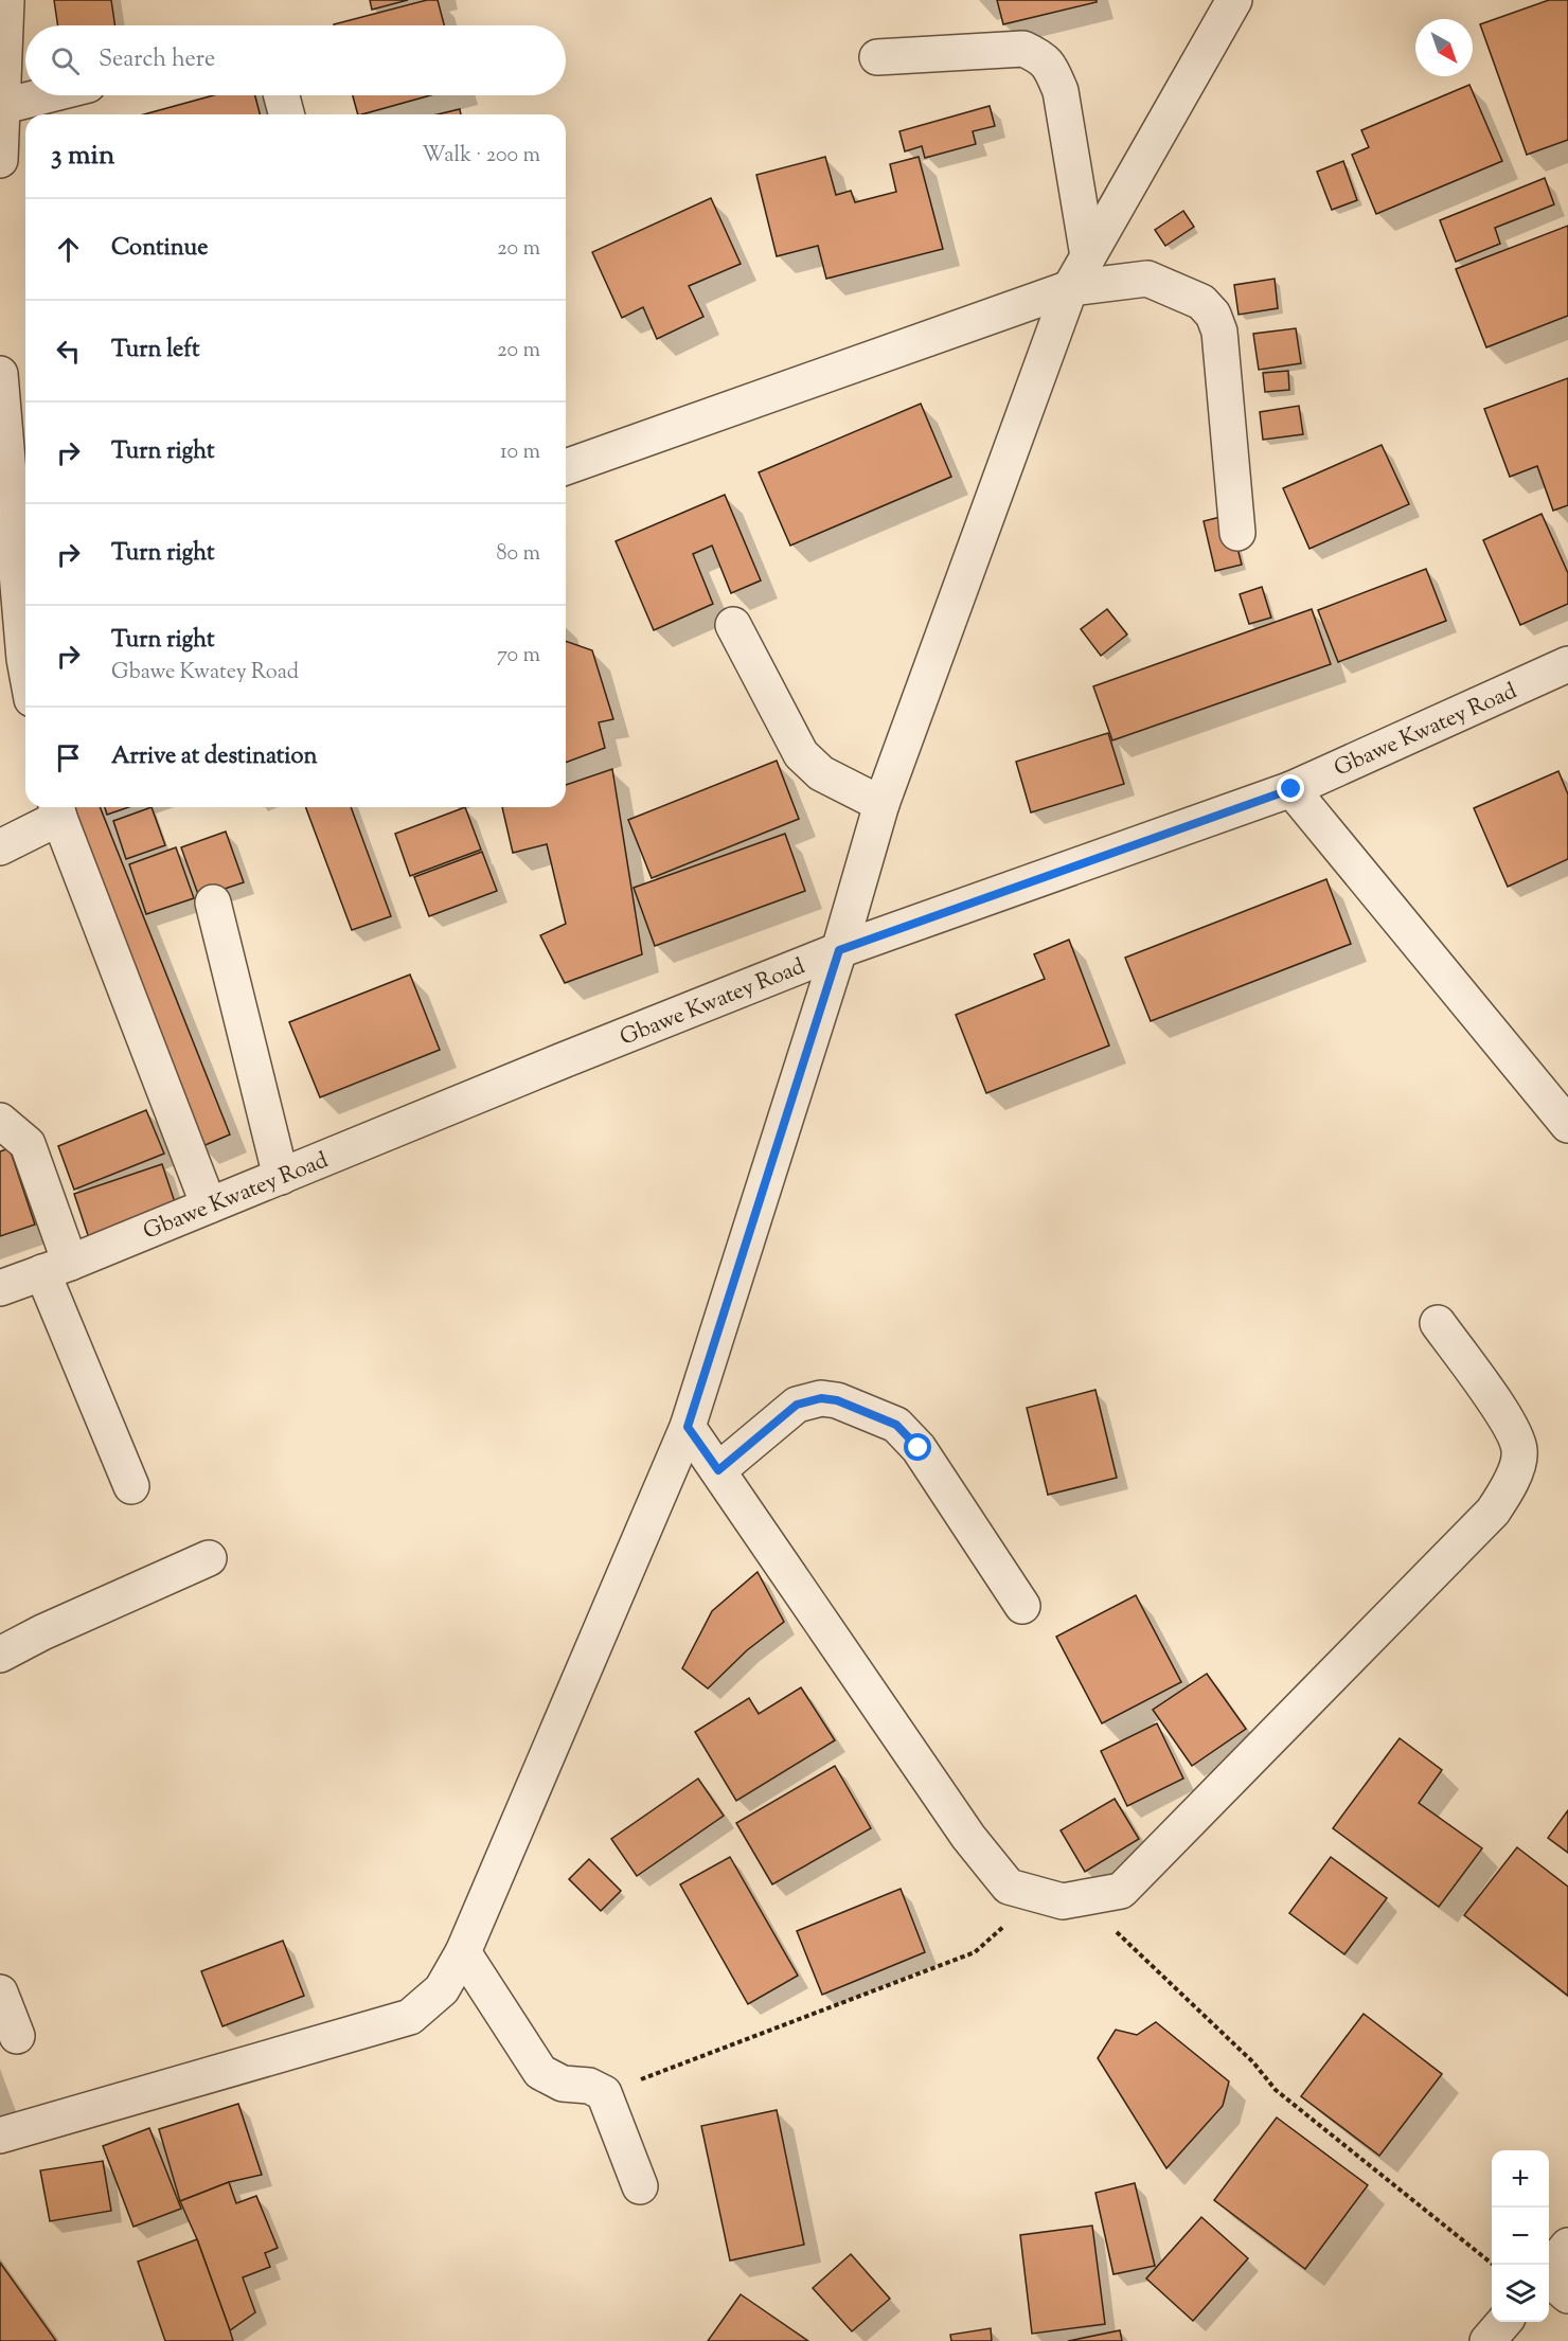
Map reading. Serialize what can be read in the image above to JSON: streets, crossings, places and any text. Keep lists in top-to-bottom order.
{
  "streets": {
    "street": ["Gbawe Kwatey Road"]
  },
  "north": "bottom right",
  "page": {
    "search": "Search here",
    "heading": ["3 min", "Walk · 200 m"],
    "list": [
      ["Continue", "20 m"],
      ["Turn left", "20 m"],
      ["Turn right", "10 m"],
      ["Turn right", "80 m"],
      ["Turn right", "Gbawe Kwatey Road", "70 m"],
      "Arrive at destination"
    ],
    "map_buttons": ["+", "−"]
  }
}
